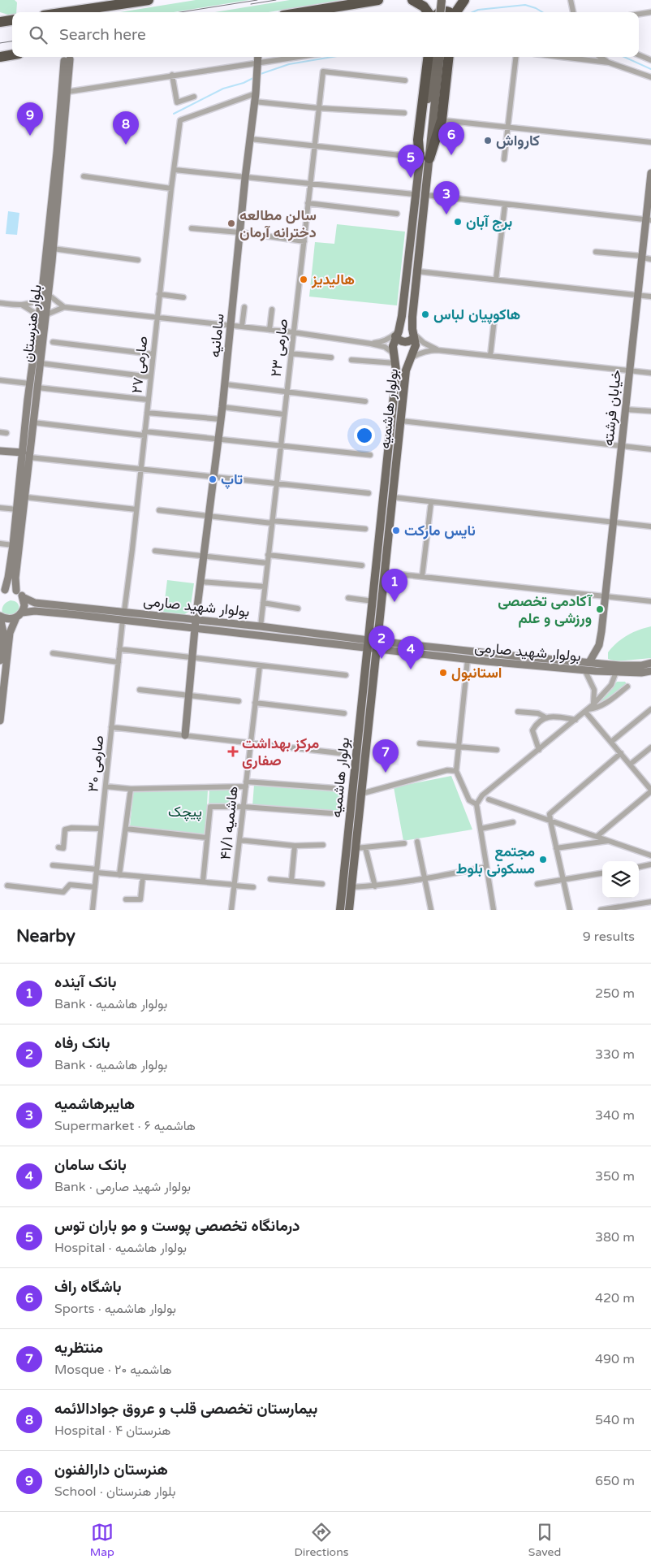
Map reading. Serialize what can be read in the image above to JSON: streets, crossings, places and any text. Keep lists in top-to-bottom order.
{
  "streets": {
    "main road": [
      "بلوار هنرستان",
      "سامانیه",
      "خیابان فرشته",
      "بولوار هاشمیه",
      "بولوار شهید صارمی"
    ],
    "street": [
      "صارمی ۲۳",
      "صارمی ۲۷",
      "صارمی ۳۰",
      "هاشمیه ۴۱/۱"
    ]
  },
  "crossings": [
    ["سامانیه", "صارمی ۲۷"],
    ["سامانیه", "بولوار شهید صارمی"],
    ["صارمی ۲۳", "بولوار شهید صارمی"],
    ["صارمی ۲۷", "بولوار شهید صارمی"],
    ["خیابان فرشته", "بولوار شهید صارمی"],
    ["بولوار هاشمیه", "بولوار شهید صارمی"],
    ["بولوار شهید صارمی", "صارمی ۳۰"]
  ],
  "parks": ["پیچک"],
  "places": {
    "other": [
      "کارواش",
      "برج آبان",
      "سالن مطالعه دخترانه آرمان",
      "هالیدیز",
      "هاکوپیان لباس",
      "تاپ",
      "نایس مارکت",
      "آکادمی تخصصی ورزشی و علم",
      "استانبول",
      "مجتمع مسکونی بلوط"
    ],
    "health": ["مرکز بهداشت صفاری"]
  },
  "page": {
    "search": "Search here",
    "pins": [
      "9",
      "8",
      "6",
      "5",
      "3",
      "1",
      "2",
      "4",
      "7"
    ],
    "heading": ["Nearby", "9 results"],
    "list": [
      {
        "mark": "1",
        "name": "بانک آینده",
        "note": "Bank · بولوار هاشمیه",
        "value": "250 m"
      },
      {
        "mark": "2",
        "name": "بانک رفاه",
        "note": "Bank · بولوار هاشمیه",
        "value": "330 m"
      },
      {
        "mark": "3",
        "name": "هایبرهاشمیه",
        "note": "Supermarket · هاشمیه ۶",
        "value": "340 m"
      },
      {
        "mark": "4",
        "name": "بانک سامان",
        "note": "Bank · بولوار شهید صارمی",
        "value": "350 m"
      },
      {
        "mark": "5",
        "name": "درمانگاه تخصصی پوست و مو باران توس",
        "note": "Hospital · بولوار هاشمیه",
        "value": "380 m"
      },
      {
        "mark": "6",
        "name": "باشگاه راف",
        "note": "Sports · بولوار هاشمیه",
        "value": "420 m"
      },
      {
        "mark": "7",
        "name": "منتظریه",
        "note": "Mosque · هاشمیه ۲۰",
        "value": "490 m"
      },
      {
        "mark": "8",
        "name": "بیمارستان تخصصی قلب و عروق جوادالائمه",
        "note": "Hospital · هنرستان ۴",
        "value": "540 m"
      },
      {
        "mark": "9",
        "name": "هنرستان دارالفنون",
        "note": "School · بلوار هنرستان",
        "value": "650 m"
      }
    ],
    "nav": ["Map", "Directions", "Saved"]
  }
}
